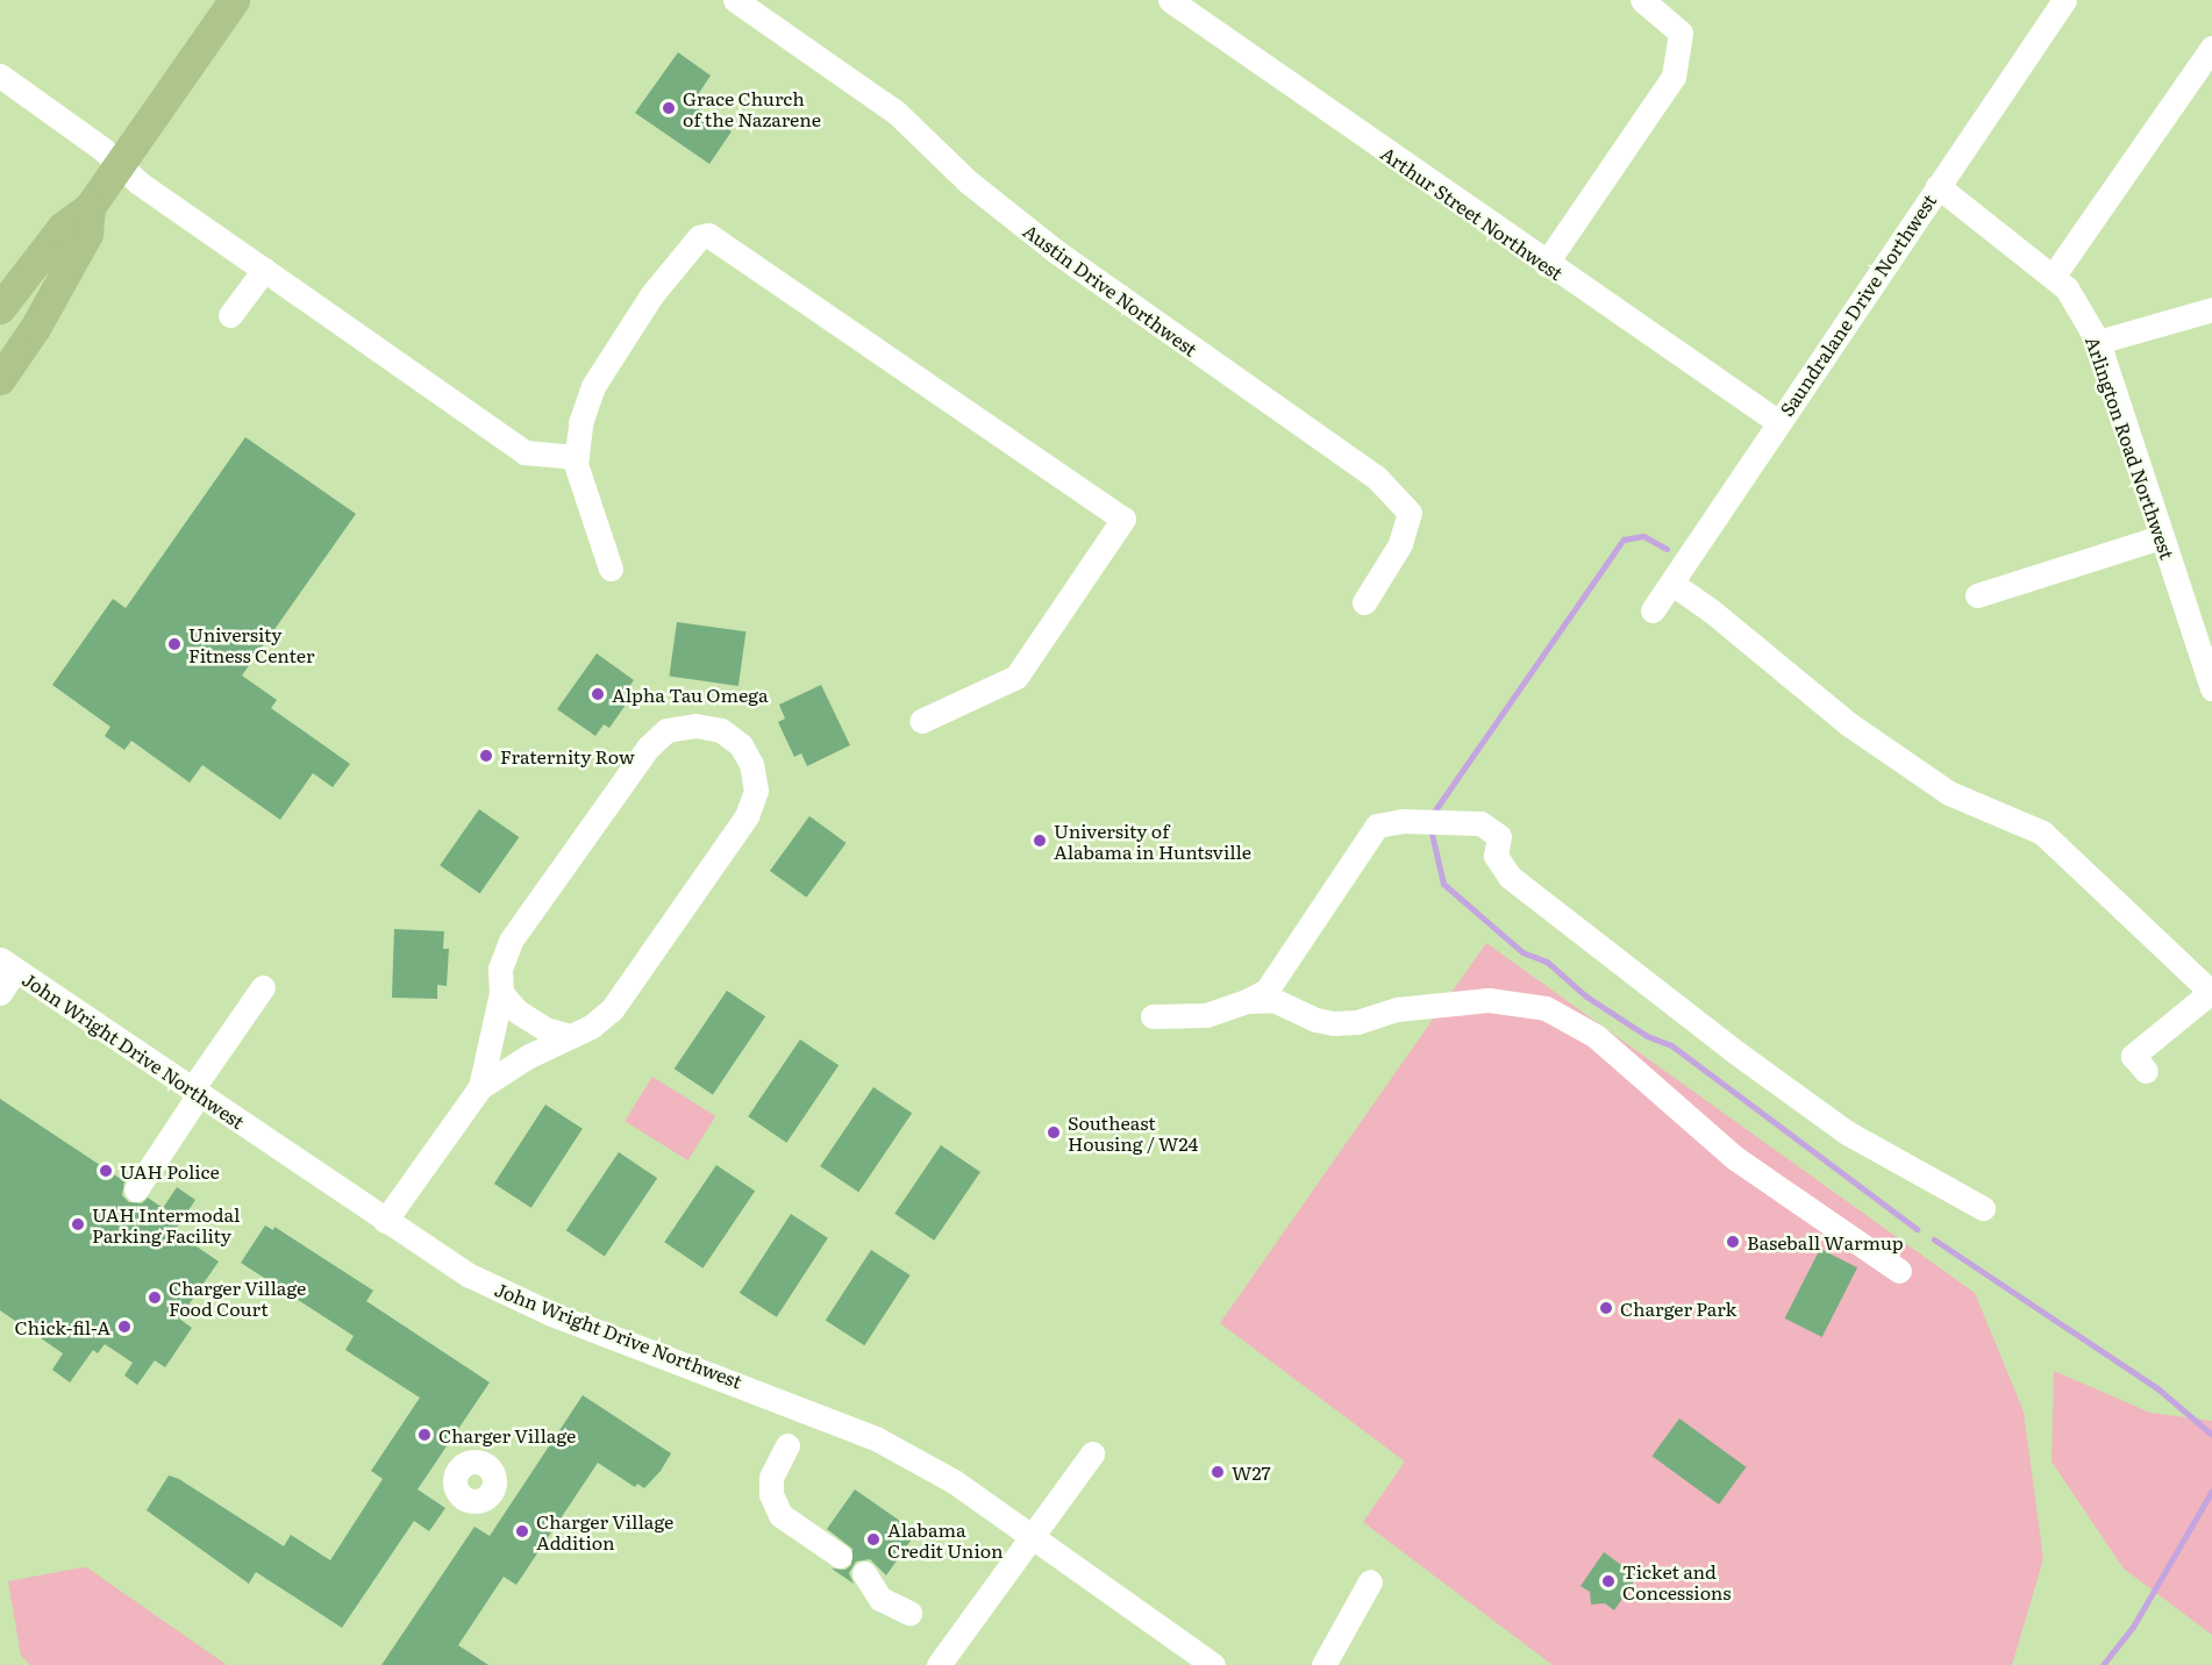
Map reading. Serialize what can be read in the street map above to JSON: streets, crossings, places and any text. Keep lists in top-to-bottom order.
{
  "streets": {
    "street": [
      "Arthur Street Northwest",
      "Austin Drive Northwest",
      "Saundralane Drive Northwest",
      "Arlington Road Northwest",
      "John Wright Drive Northwest"
    ]
  },
  "crossings": [
    ["Arthur Street Northwest", "Saundralane Drive Northwest"],
    ["Saundralane Drive Northwest", "Arlington Road Northwest"]
  ],
  "places": [
    "Grace Church of the Nazarene",
    "University Fitness Center",
    "Alpha Tau Omega",
    "Fraternity Row",
    "University of Alabama in Huntsville",
    "Southeast Housing / W24",
    "UAH Police",
    "UAH Intermodal Parking Facility",
    "Baseball Warmup",
    "Charger Village Food Court",
    "Charger Park",
    "Chick-fil-A",
    "Charger Village",
    "W27",
    "Charger Village Addition",
    "Alabama Credit Union",
    "Ticket and Concessions"
  ]
}
